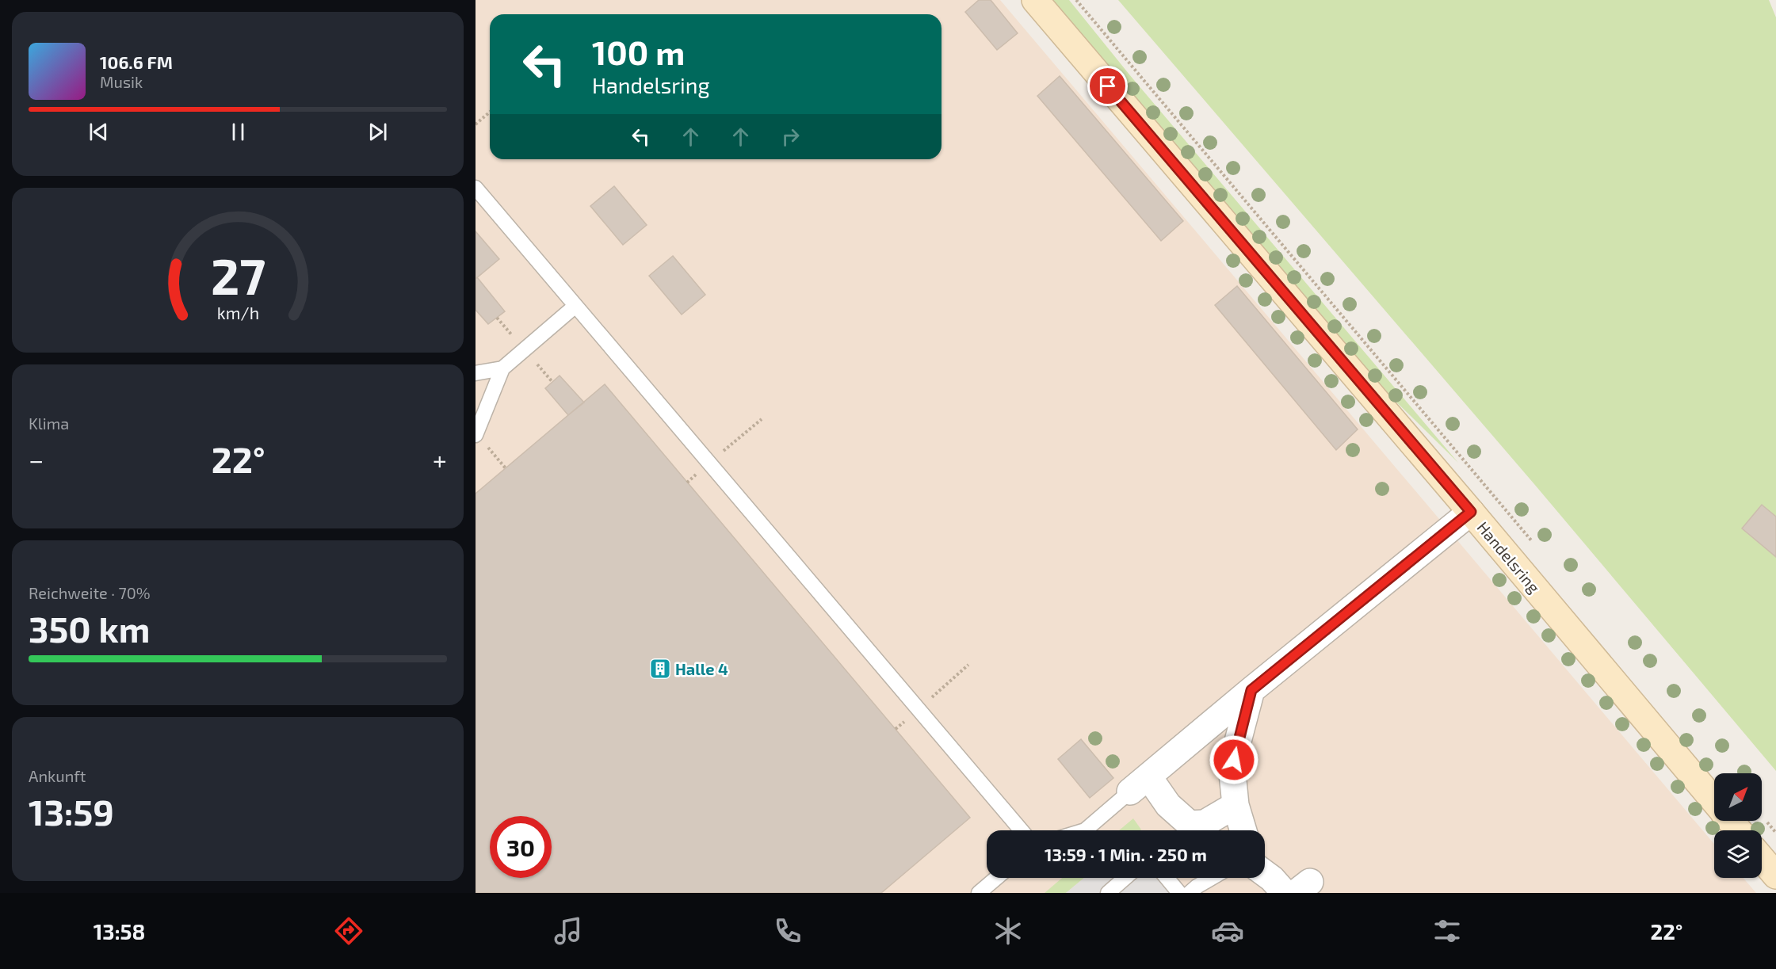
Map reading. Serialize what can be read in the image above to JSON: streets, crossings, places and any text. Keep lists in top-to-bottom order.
{
  "streets": {
    "main road": ["Handelsring"]
  },
  "places": {
    "building": ["Halle 4"]
  },
  "north": "top right",
  "page": {
    "turn": ["100 m", "Handelsring"],
    "song": ["106.6 FM", "Musik"],
    "tile": [
      "Klima",
      ["Reichweite · 70%", "350 km"],
      ["Ankunft", "13:59"]
    ],
    "heat": ["−", "22°", "+"],
    "limit": "30",
    "trip": "13:59 · 1 Min. · 250 m",
    "tabs": ["13:58", "22°"],
    "gauge": ["27", "km/h"]
  }
}
